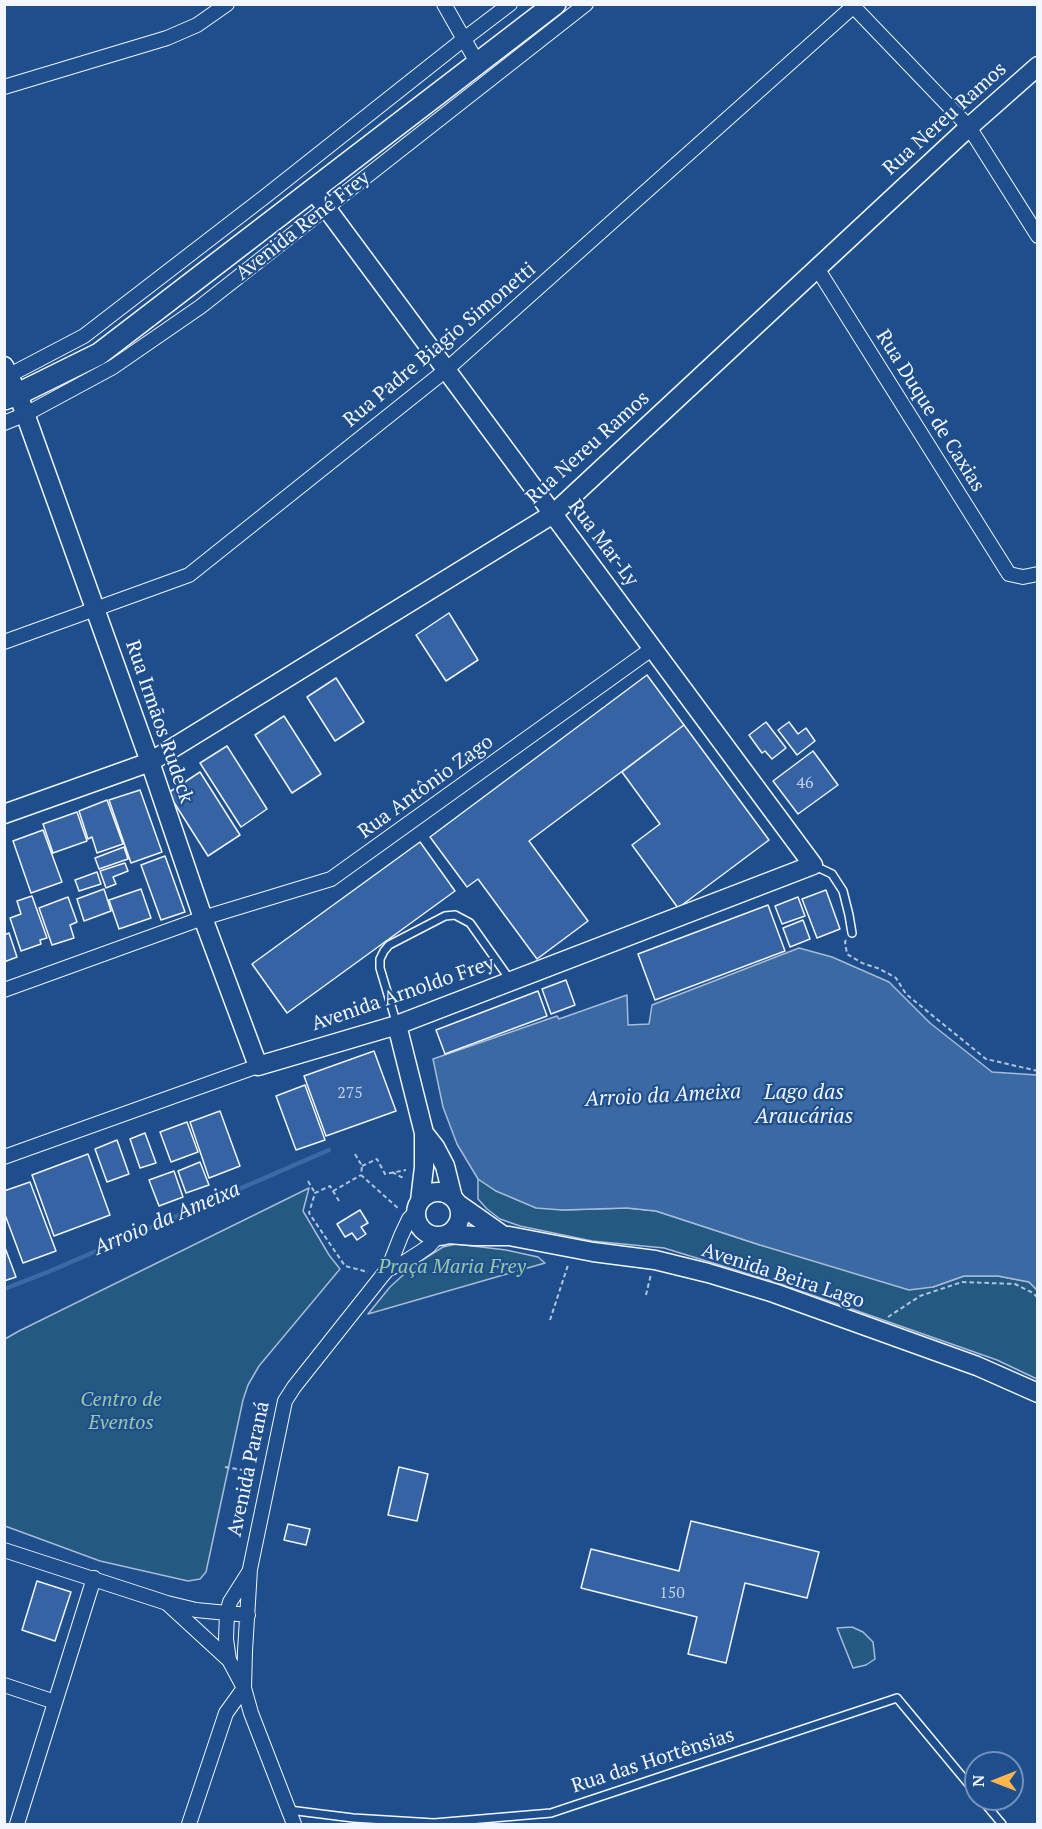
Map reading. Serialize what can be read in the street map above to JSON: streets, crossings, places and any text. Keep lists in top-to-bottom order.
{
  "streets": {
    "main road": ["Avenida René Frey"],
    "street": [
      "Rua Nereu Ramos",
      "Rua Padre Biagio Simonetti",
      "Rua Duque de Caxias",
      "Rua Mar-Ly",
      "Rua Irmãos Rudeck",
      "Rua Antônio Zago",
      "Avenida Arnoldo Frey",
      "Avenida Beira Lago",
      "Avenida Paraná"
    ],
    "lane": ["Rua das Hortênsias"]
  },
  "crossings": [
    ["Rua Nereu Ramos", "Rua Duque de Caxias"],
    ["Rua Nereu Ramos", "Rua Mar-Ly"],
    ["Rua Nereu Ramos", "Rua Irmãos Rudeck"],
    ["Avenida René Frey", "Rua Mar-Ly"],
    ["Avenida René Frey", "Rua Irmãos Rudeck"],
    ["Rua Padre Biagio Simonetti", "Rua Mar-Ly"],
    ["Rua Padre Biagio Simonetti", "Rua Irmãos Rudeck"],
    ["Rua Mar-Ly", "Rua Antônio Zago"],
    ["Rua Mar-Ly", "Avenida Arnoldo Frey"],
    ["Rua Irmãos Rudeck", "Rua Antônio Zago"],
    ["Rua Irmãos Rudeck", "Avenida Arnoldo Frey"],
    ["Avenida Arnoldo Frey", "Avenida Paraná"],
    ["Avenida Beira Lago", "Avenida Paraná"],
    ["Avenida Paraná", "Rua das Hortênsias"]
  ],
  "water": ["Lago das Araucárias", "Arroio da Ameixa"],
  "parks": ["Praça Maria Frey", "Centro de Eventos"],
  "house_numbers": ["46", "275", "150"],
  "north": "left"
}
